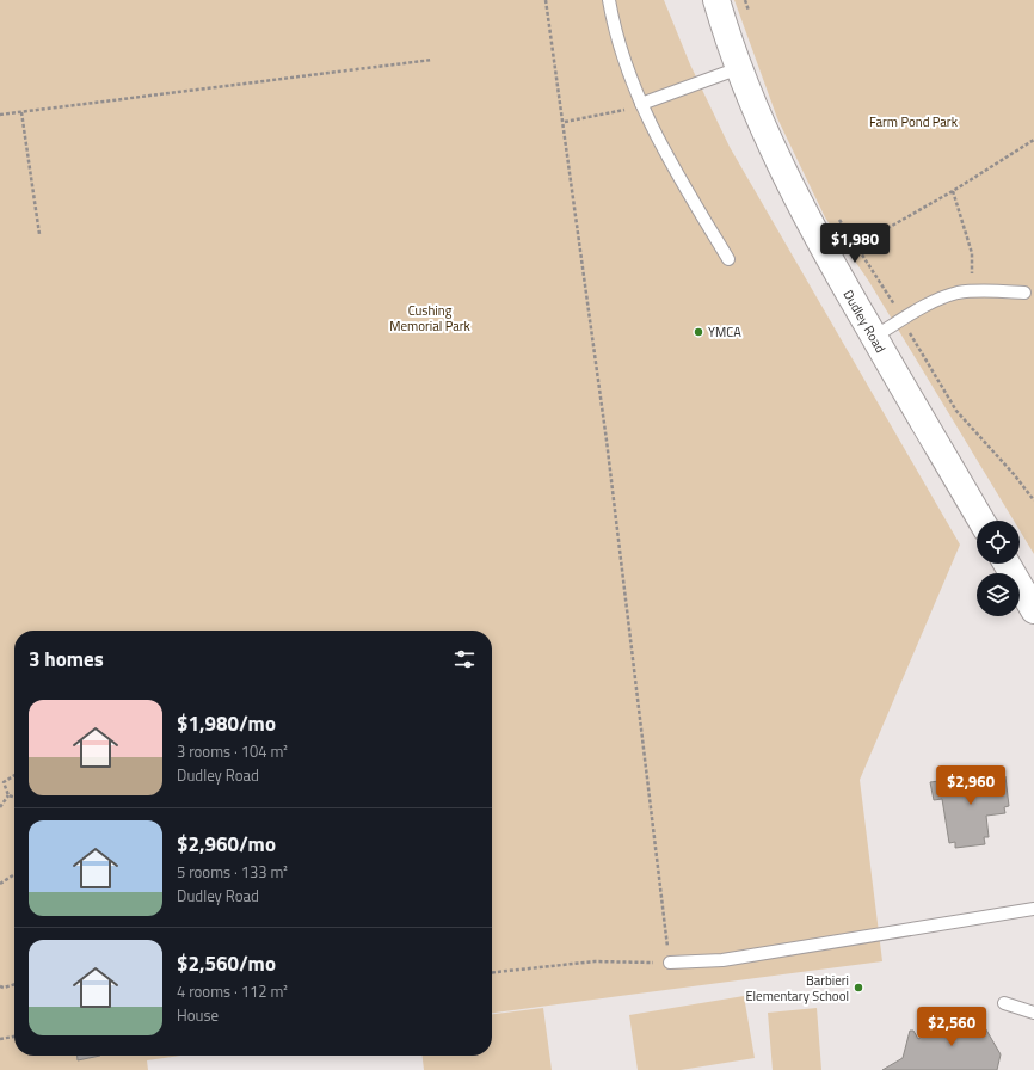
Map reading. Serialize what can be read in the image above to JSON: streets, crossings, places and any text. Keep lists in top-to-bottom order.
{
  "streets": {
    "street": ["Dudley Road"]
  },
  "parks": ["Farm Pond Park", "Cushing Memorial Park"],
  "places": ["YMCA", "Barbieri Elementary School"],
  "page": {
    "price": ["$1,980", "$2,960", "$2,560"],
    "heading": "3 homes",
    "list": [
      {
        "name": "$1,980/mo",
        "note": "3 rooms · 104 m² · Dudley Road"
      },
      {
        "name": "$2,960/mo",
        "note": "5 rooms · 133 m² · Dudley Road"
      },
      {
        "name": "$2,560/mo",
        "note": "4 rooms · 112 m² · House"
      }
    ]
  }
}
